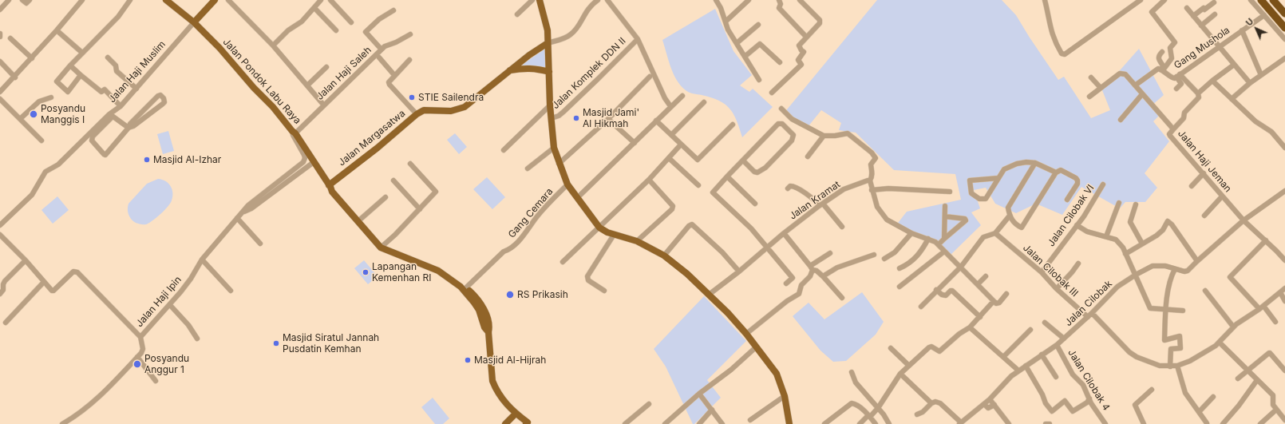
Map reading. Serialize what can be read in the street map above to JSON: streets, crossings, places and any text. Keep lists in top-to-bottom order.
{
  "streets": {
    "main road": ["Jalan Pondok Labu Raya", "Jalan Margasatwa"],
    "street": [
      "Gang Mushola",
      "Jalan Haji Muslim",
      "Jalan Haji Saleh",
      "Jalan Komplek DDN II",
      "Jalan Haji Jeman",
      "Jalan Kramat",
      "Gang Cemara",
      "Jalan Cilobak VI",
      "Jalan Cilobak III",
      "Jalan Haji Ipin",
      "Jalan Cilobak",
      "Jalan Cilobak 4"
    ]
  },
  "crossings": [
    ["Gang Mushola", "Jalan Haji Jeman"],
    ["Jalan Haji Muslim", "Jalan Pondok Labu Raya"],
    ["Jalan Haji Saleh", "Jalan Pondok Labu Raya"],
    ["Jalan Haji Saleh", "Jalan Haji Ipin"],
    ["Jalan Pondok Labu Raya", "Jalan Margasatwa"],
    ["Jalan Pondok Labu Raya", "Gang Cemara"],
    ["Jalan Pondok Labu Raya", "Jalan Haji Ipin"],
    ["Jalan Haji Jeman", "Jalan Cilobak"],
    ["Jalan Cilobak VI", "Jalan Cilobak III"],
    ["Jalan Cilobak III", "Jalan Cilobak"],
    ["Jalan Cilobak", "Jalan Cilobak 4"]
  ],
  "places": [
    "STIE Sailendra",
    "Posyandu Manggis I",
    "Masjid Jami' Al Hikmah",
    "Masjid Al-Izhar",
    "Lapangan Kemenhan RI",
    "RS Prikasih",
    "Masjid Siratul Jannah Pusdatin Kemhan",
    "Masjid Al-Hijrah",
    "Posyandu Anggur 1"
  ],
  "north": "top left"
}
